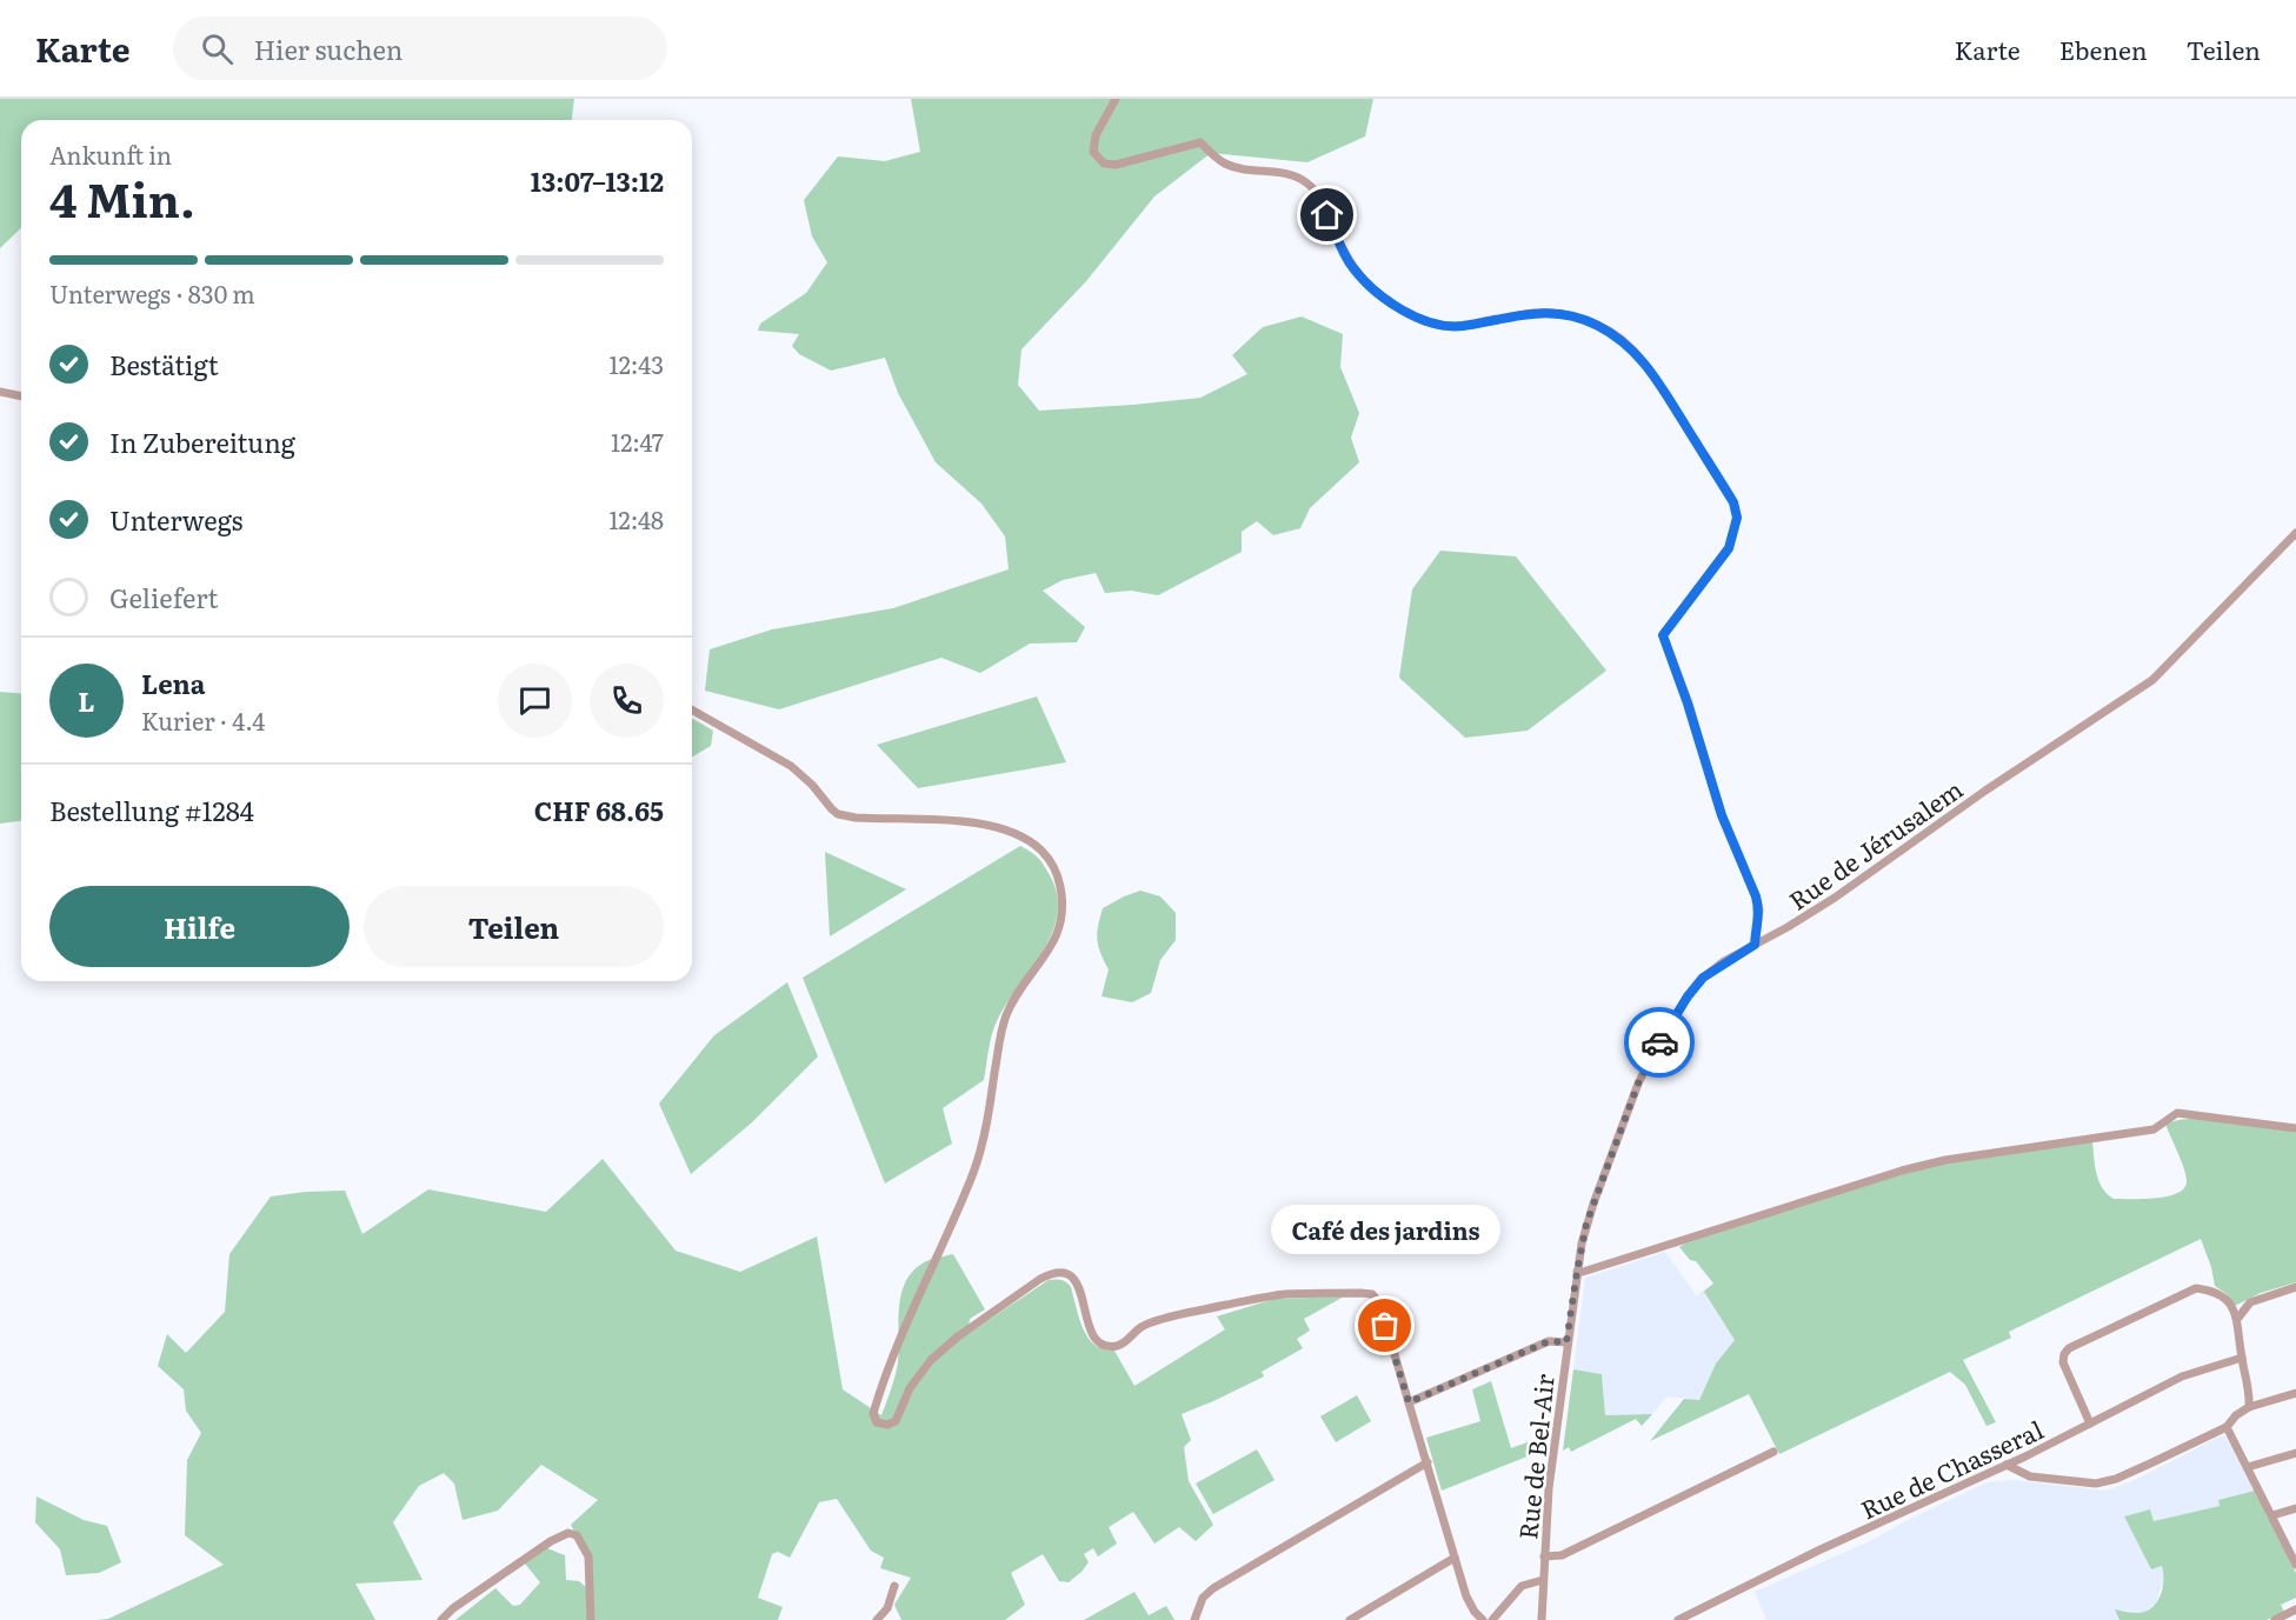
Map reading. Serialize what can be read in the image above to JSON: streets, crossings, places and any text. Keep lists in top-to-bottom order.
{
  "streets": {
    "street": ["Rue de Jérusalem", "Rue de Bel-Air", "Rue de Chasseral"]
  },
  "crossings": [
    ["Rue de Jérusalem", "Rue de Bel-Air"]
  ],
  "places": ["Café des jardins"],
  "page": {
    "header": "Karte",
    "search": "Hier suchen",
    "nav": ["Karte", "Ebenen", "Teilen"],
    "heading": ["4 Min.", "Ankunft in", "13:07–13:12"],
    "panel": [
      "Lena",
      "Kurier · 4.4",
      "Bestellung #1284",
      "CHF 68.65"
    ],
    "bar": "Unterwegs · 830 m",
    "list": [
      ["Bestätigt", "12:43"],
      ["In Zubereitung", "12:47"],
      ["Unterwegs", "12:48"],
      "Geliefert"
    ],
    "round": "L",
    "buttons": ["Hilfe", "Teilen"],
    "bubble": "Café des jardins"
  }
}
